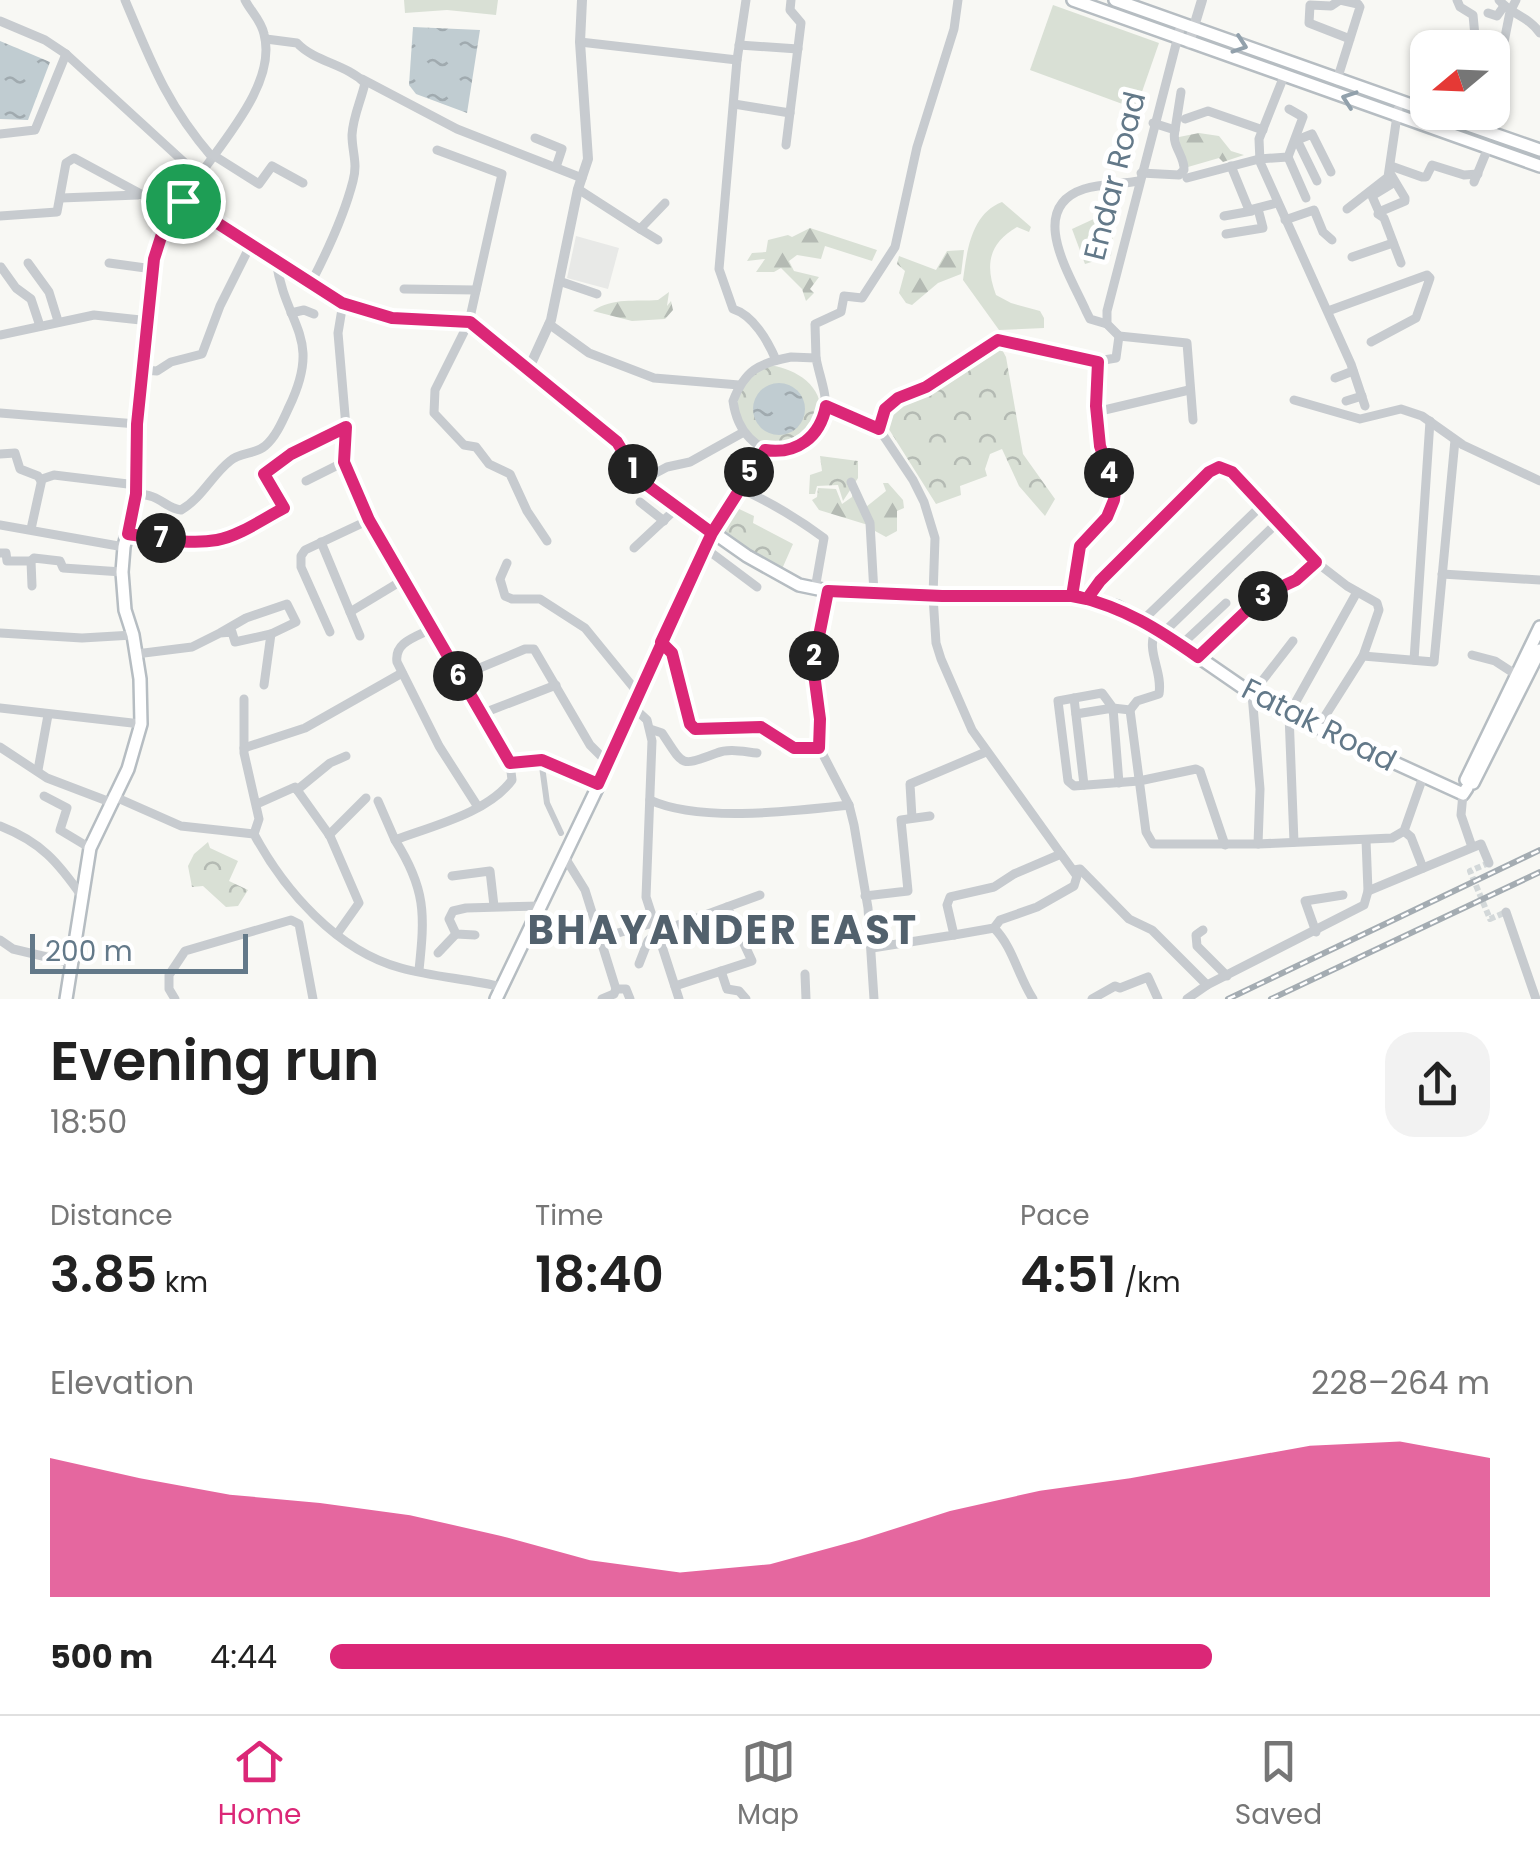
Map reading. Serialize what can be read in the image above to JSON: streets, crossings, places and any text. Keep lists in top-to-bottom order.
{
  "streets": {
    "main road": ["Fatak Road"],
    "street": ["Endar Road"]
  },
  "districts": ["BHAYANDER EAST"],
  "scale_bar": "200 m",
  "north": "left",
  "page": {
    "pins": [
      "1",
      "5",
      "4",
      "7",
      "3",
      "2",
      "6"
    ],
    "scale": "200 m",
    "heading": ["Evening run", "18:50"],
    "stats": [
      ["Distance", "3.85 km"],
      ["Time", "18:40"],
      ["Pace", "4:51 /km"]
    ],
    "chart": ["Elevation", "228–264 m"],
    "list": [
      {
        "name": "500 m",
        "note": "4:44"
      }
    ],
    "tabs": ["Home", "Map", "Saved"]
  }
}
